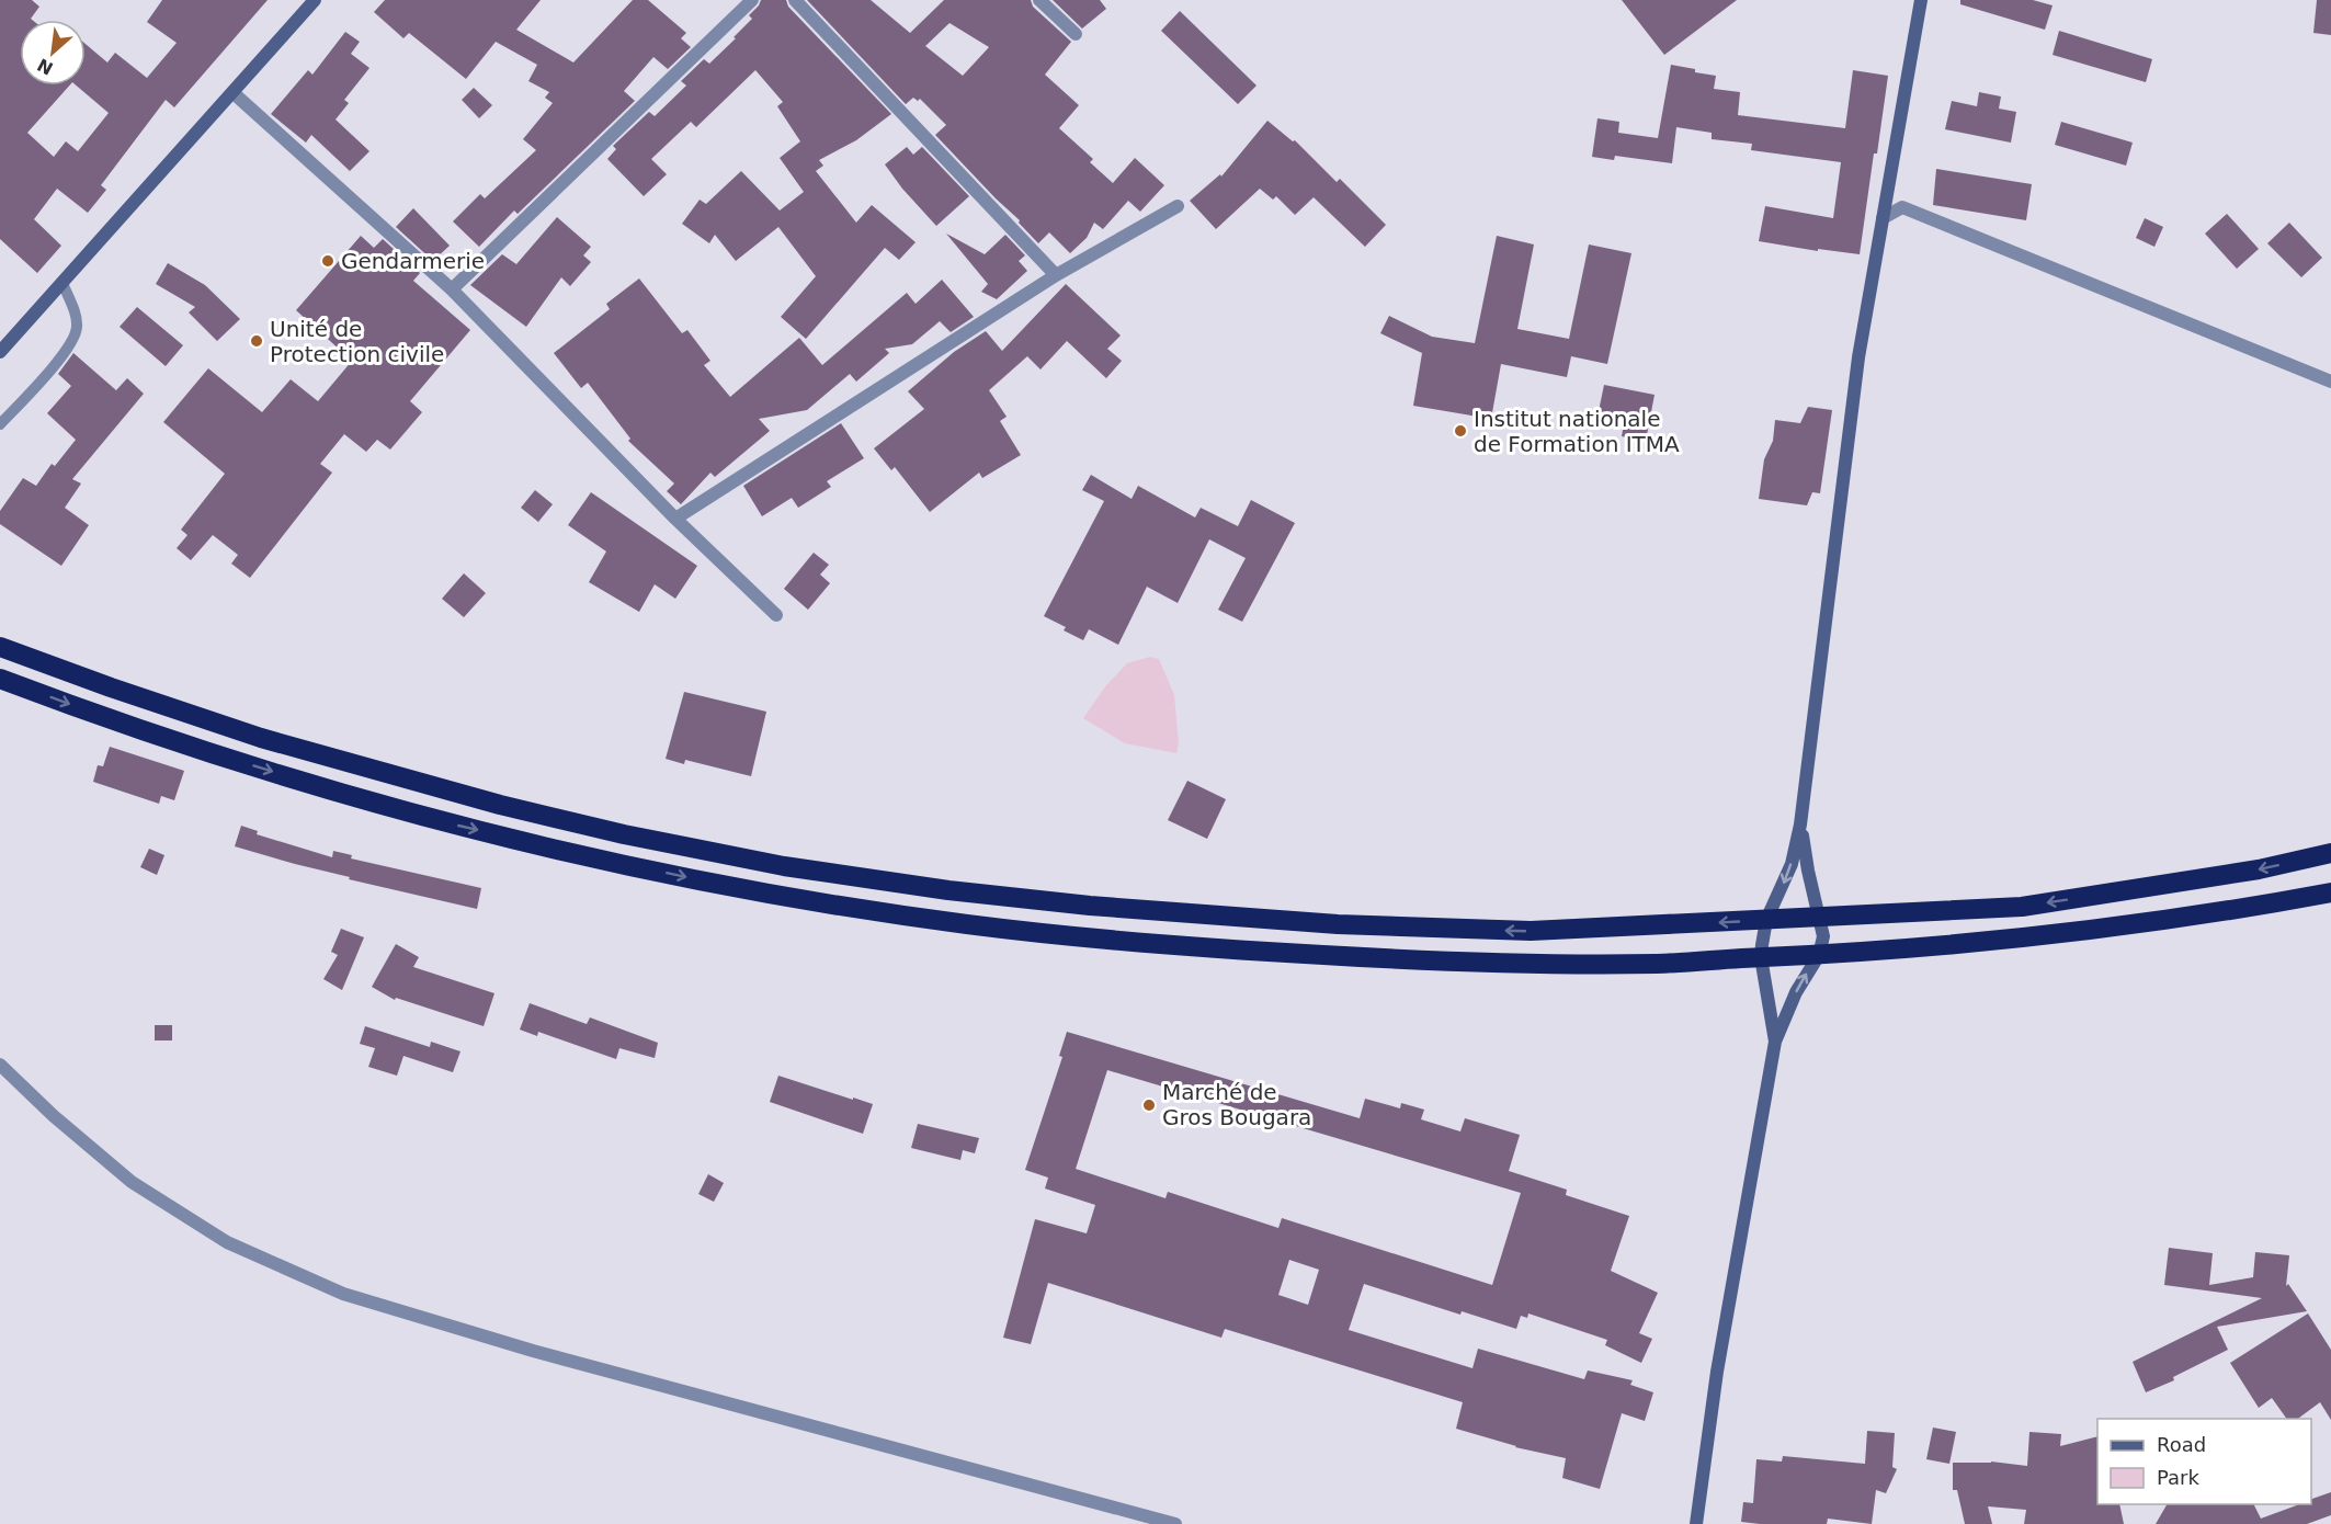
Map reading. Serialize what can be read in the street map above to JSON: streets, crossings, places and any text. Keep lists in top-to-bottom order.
{
  "places": [
    "Gendarmerie",
    "Unité de Protection civile",
    "Institut nationale de Formation ITMA",
    "Marché de Gros Bougara"
  ],
  "legend": ["Road", "Park"],
  "north": "bottom left"
}
